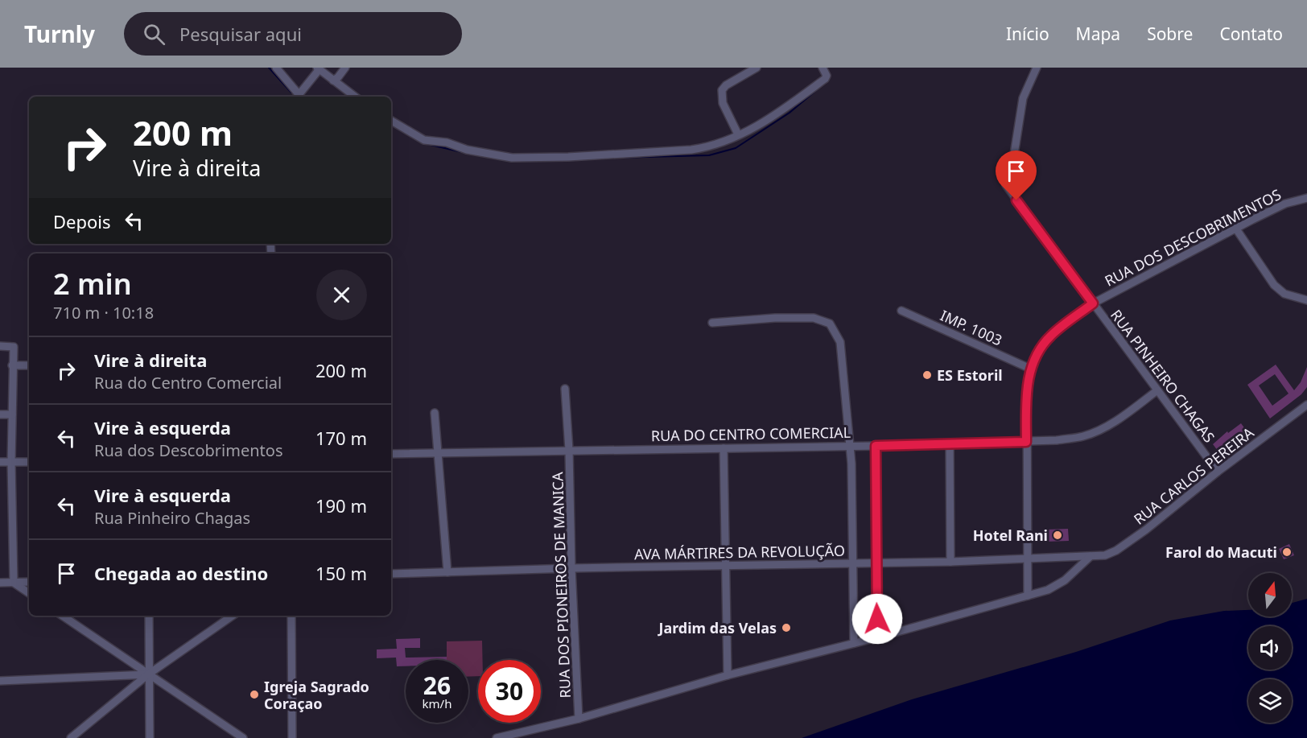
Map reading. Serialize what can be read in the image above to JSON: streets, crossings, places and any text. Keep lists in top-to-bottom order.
{
  "streets": {
    "street": [
      "RUA DOS DESCOBRIMENTOS",
      "IMP. 1003",
      "RUA PINHEIRO CHAGAS",
      "RUA DO CENTRO COMERCIAL",
      "RUA CARLOS PEREIRA",
      "AVA MÁRTIRES DA REVOLUÇÃO",
      "RUA DOS PIONEIROS DE MANICA"
    ]
  },
  "crossings": [
    ["RUA DOS DESCOBRIMENTOS", "IMP. 1003"],
    ["RUA DOS DESCOBRIMENTOS", "RUA PINHEIRO CHAGAS"],
    ["RUA DOS DESCOBRIMENTOS", "RUA DO CENTRO COMERCIAL"],
    ["RUA DOS DESCOBRIMENTOS", "AVA MÁRTIRES DA REVOLUÇÃO"],
    ["RUA PINHEIRO CHAGAS", "RUA DO CENTRO COMERCIAL"],
    ["RUA PINHEIRO CHAGAS", "RUA CARLOS PEREIRA"],
    ["RUA DO CENTRO COMERCIAL", "RUA DOS PIONEIROS DE MANICA"],
    ["RUA CARLOS PEREIRA", "AVA MÁRTIRES DA REVOLUÇÃO"],
    ["AVA MÁRTIRES DA REVOLUÇÃO", "RUA DOS PIONEIROS DE MANICA"]
  ],
  "places": [
    "ES Estoril",
    "Hotel Rani",
    "Farol do Macuti",
    "Jardim das Velas",
    "Igreja Sagrado Coraçao"
  ],
  "north": "top",
  "page": {
    "header": "Turnly",
    "search": "Pesquisar aqui",
    "nav": [
      "Início",
      "Mapa",
      "Sobre",
      "Contato"
    ],
    "turn": ["200 m", "Vire à direita"],
    "then": "Depois",
    "heading": ["2 min", "710 m · 10:18"],
    "list": [
      {
        "name": "Vire à direita",
        "note": "Rua do Centro Comercial",
        "value": "200 m"
      },
      {
        "name": "Vire à esquerda",
        "note": "Rua dos Descobrimentos",
        "value": "170 m"
      },
      {
        "name": "Vire à esquerda",
        "note": "Rua Pinheiro Chagas",
        "value": "190 m"
      },
      {
        "name": "Chegada ao destino",
        "value": "150 m"
      }
    ],
    "speed": "26 km/h",
    "limit": "30"
  }
}
